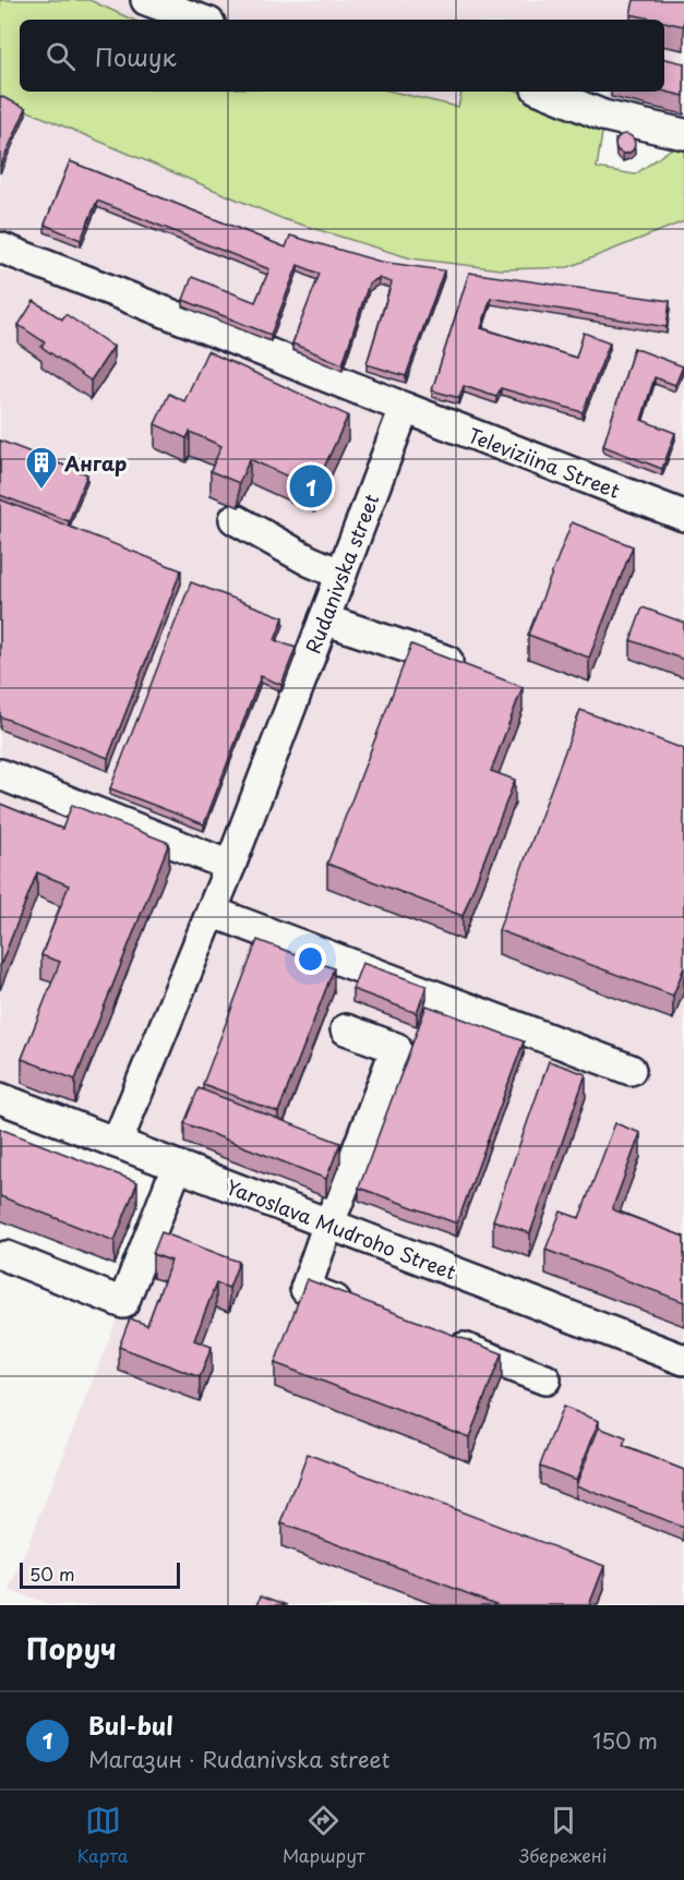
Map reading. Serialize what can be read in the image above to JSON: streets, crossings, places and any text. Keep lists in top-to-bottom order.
{
  "streets": {
    "street": ["Televiziina Street", "Rudanivska street", "Yaroslava Mudroho Street"]
  },
  "crossings": [
    ["Televiziina Street", "Rudanivska street"],
    ["Rudanivska street", "Yaroslava Mudroho Street"]
  ],
  "places": {
    "building": ["Ангар"]
  },
  "scale_bar": "50 m",
  "page": {
    "search": "Пошук",
    "pins": "1",
    "scale": "50 m",
    "heading": "Поруч",
    "list": [
      {
        "mark": "1",
        "name": "Bul-bul",
        "note": "Магазин · Rudanivska street",
        "value": "150 m"
      }
    ],
    "nav": ["Карта", "Маршрут", "Збережені"]
  }
}
